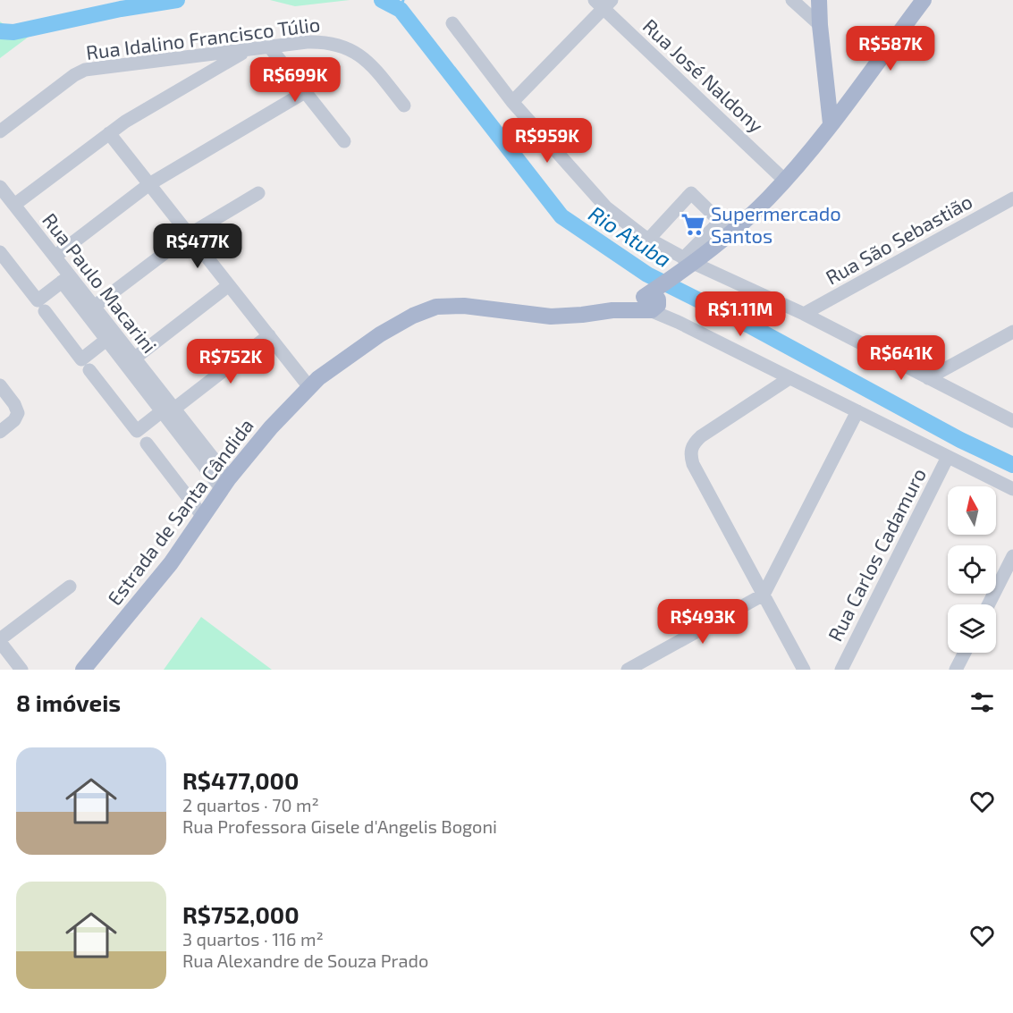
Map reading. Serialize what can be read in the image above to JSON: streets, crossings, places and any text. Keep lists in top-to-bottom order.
{
  "streets": {
    "main road": ["Estrada de Santa Cândida"],
    "street": [
      "Rua Idalino Francisco Túlio",
      "Rua José Naldony",
      "Rua São Sebastião",
      "Rua Paulo Macarini",
      "Rua Carlos Cadamuro"
    ]
  },
  "crossings": [
    ["Rua Paulo Macarini", "Estrada de Santa Cândida"]
  ],
  "water": ["Rio Atuba"],
  "places": {
    "supermarket": ["Supermercado Santos"]
  },
  "north": "top",
  "page": {
    "price": [
      "R$587K",
      "R$699K",
      "R$959K",
      "R$477K",
      "R$1.11M",
      "R$641K",
      "R$752K",
      "R$493K"
    ],
    "heading": "8 imóveis",
    "list": [
      {
        "name": "R$477,000",
        "note": "2 quartos · 70 m² · Rua Professora Gisele d'Angelis Bogoni"
      },
      {
        "name": "R$752,000",
        "note": "3 quartos · 116 m² · Rua Alexandre de Souza Prado"
      }
    ]
  }
}
